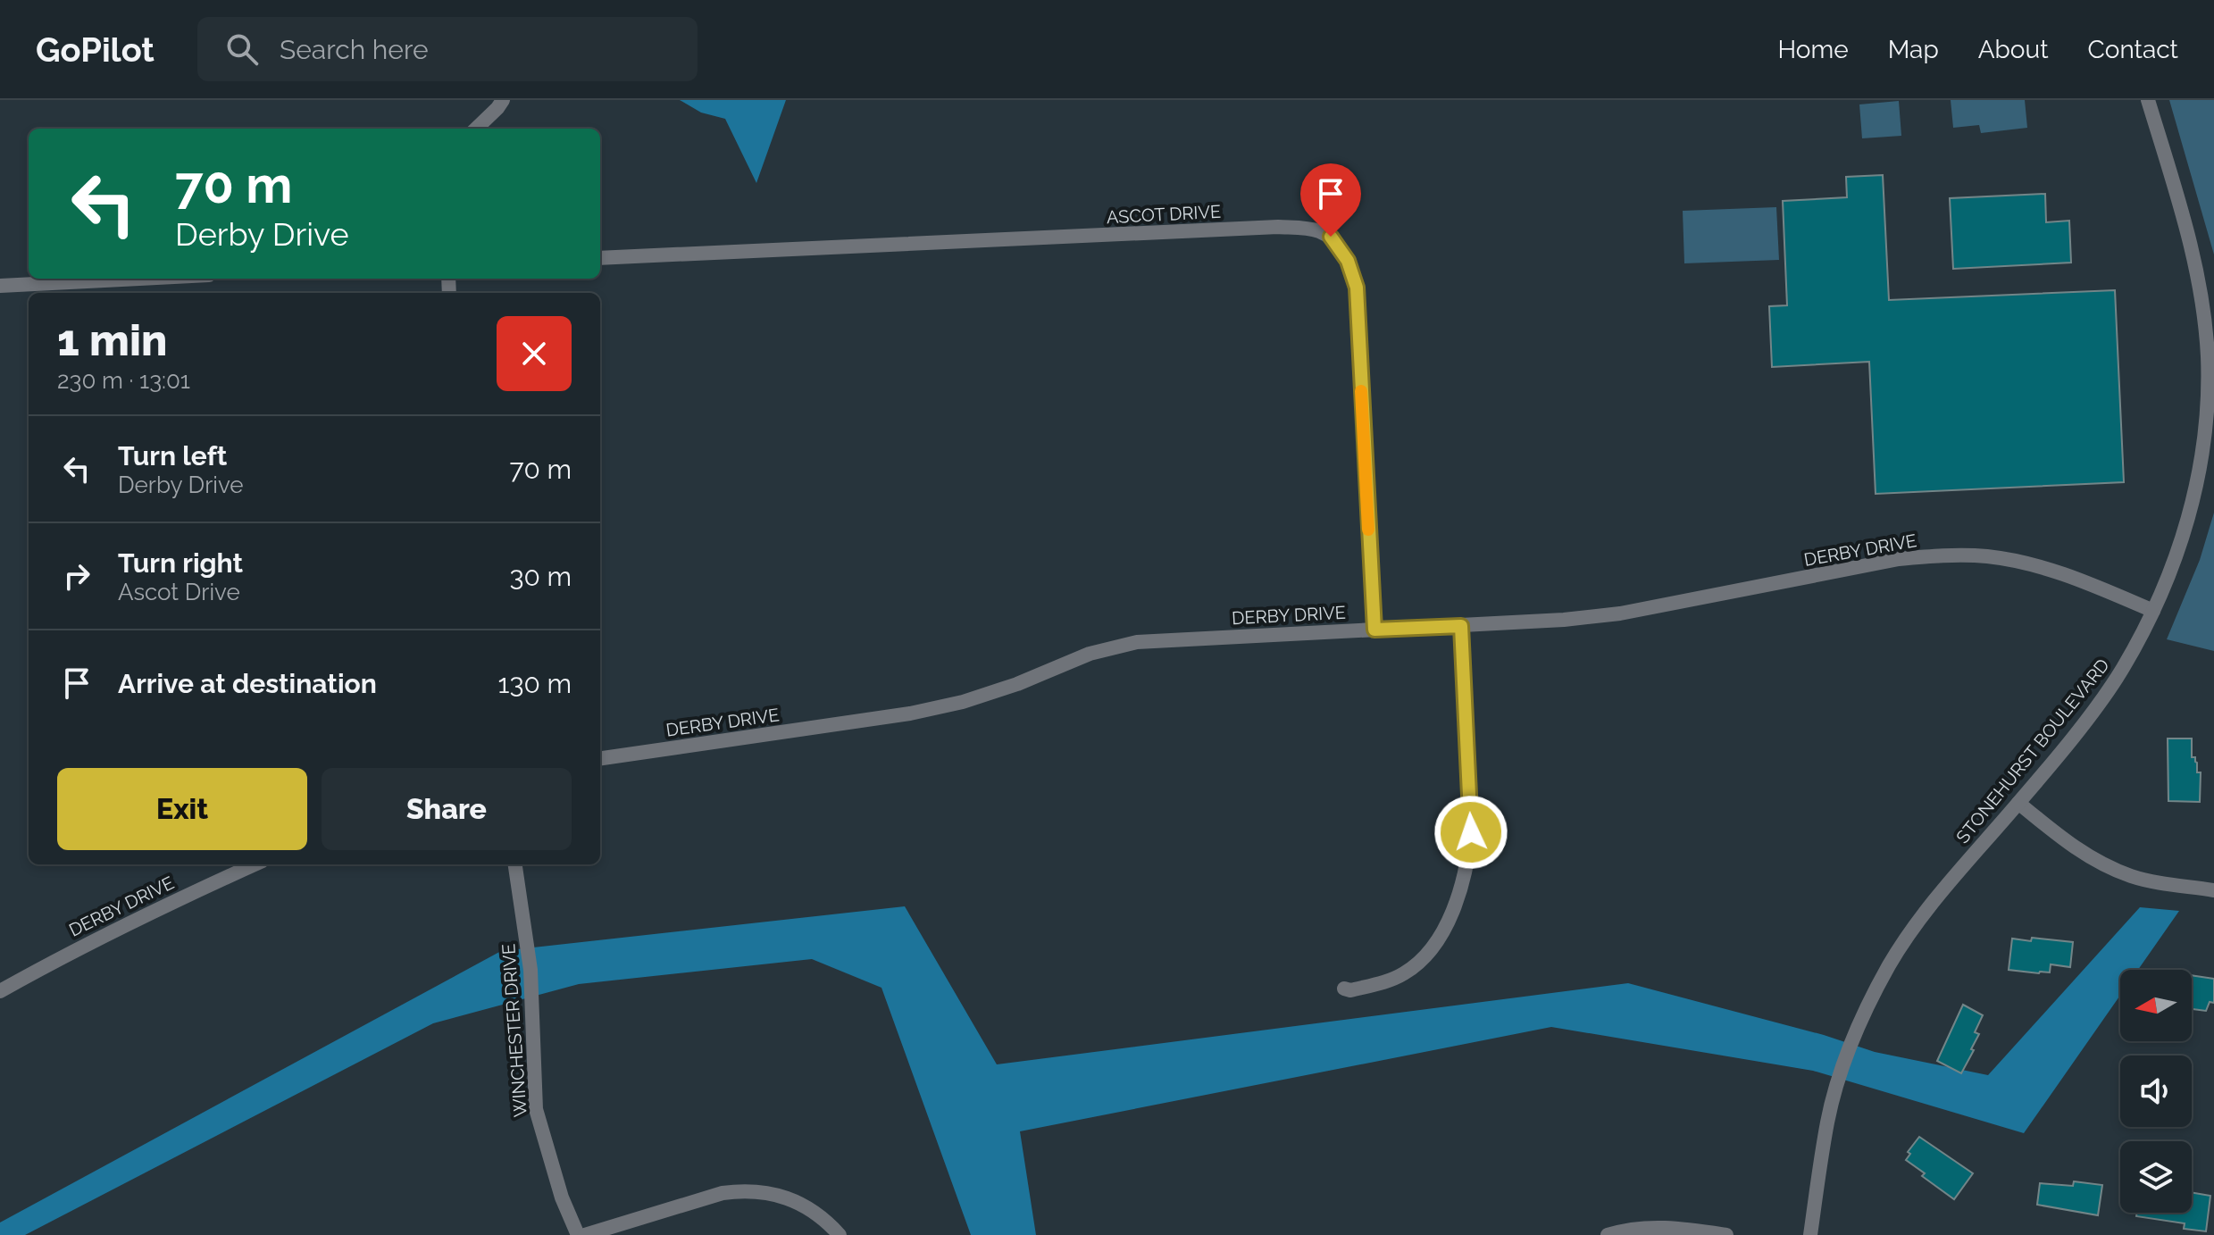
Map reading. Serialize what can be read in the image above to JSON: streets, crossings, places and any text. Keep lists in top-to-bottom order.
{
  "streets": {
    "street": [
      "ASCOT DRIVE",
      "DERBY DRIVE",
      "STONEHURST BOULEVARD",
      "WINCHESTER DRIVE"
    ]
  },
  "crossings": [
    ["ASCOT DRIVE", "DERBY DRIVE"],
    ["DERBY DRIVE", "STONEHURST BOULEVARD"]
  ],
  "north": "left",
  "page": {
    "header": "GoPilot",
    "search": "Search here",
    "nav": [
      "Home",
      "Map",
      "About",
      "Contact"
    ],
    "turn": ["70 m", "Derby Drive"],
    "heading": ["1 min", "230 m · 13:01"],
    "list": [
      {
        "name": "Turn left",
        "note": "Derby Drive",
        "value": "70 m"
      },
      {
        "name": "Turn right",
        "note": "Ascot Drive",
        "value": "30 m"
      },
      {
        "name": "Arrive at destination",
        "value": "130 m"
      }
    ],
    "buttons": ["Exit", "Share"]
  }
}
